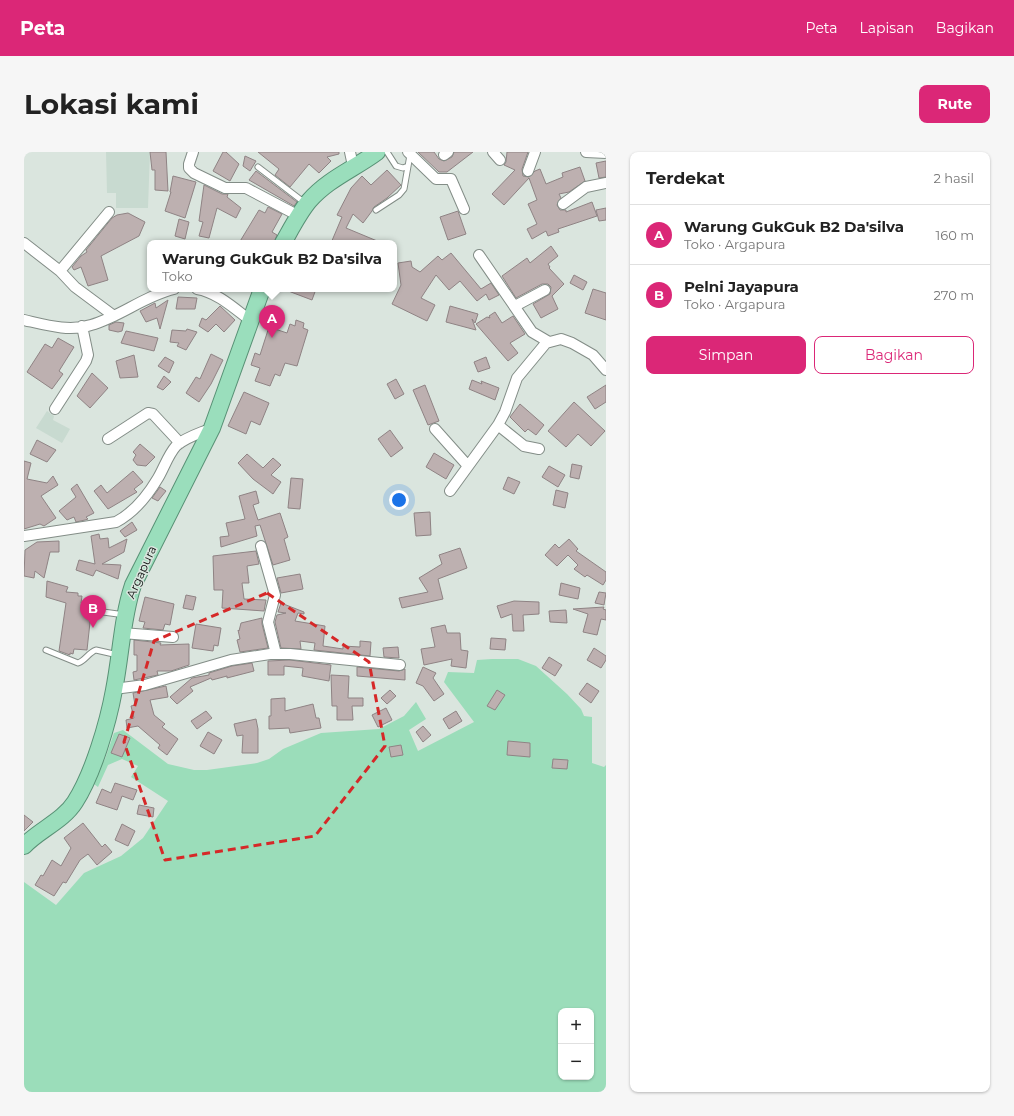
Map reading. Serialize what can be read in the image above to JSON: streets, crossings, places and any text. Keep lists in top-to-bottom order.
{
  "streets": {
    "highway": ["Argapura"]
  },
  "page": {
    "header": "Peta",
    "nav": ["Peta", "Lapisan", "Bagikan"],
    "buttons": [
      "Rute",
      ["Simpan", "Bagikan"]
    ],
    "title": "Lokasi kami",
    "heading": ["Terdekat", "2 hasil"],
    "list": [
      {
        "mark": "A",
        "name": "Warung GukGuk B2 Da'silva",
        "note": "Toko · Argapura",
        "value": "160 m"
      },
      {
        "mark": "B",
        "name": "Pelni Jayapura",
        "note": "Toko · Argapura",
        "value": "270 m"
      }
    ],
    "popup": ["Warung GukGuk B2 Da'silva", "Toko"],
    "pins": ["A", "B"],
    "map_buttons": ["+", "−"]
  }
}
